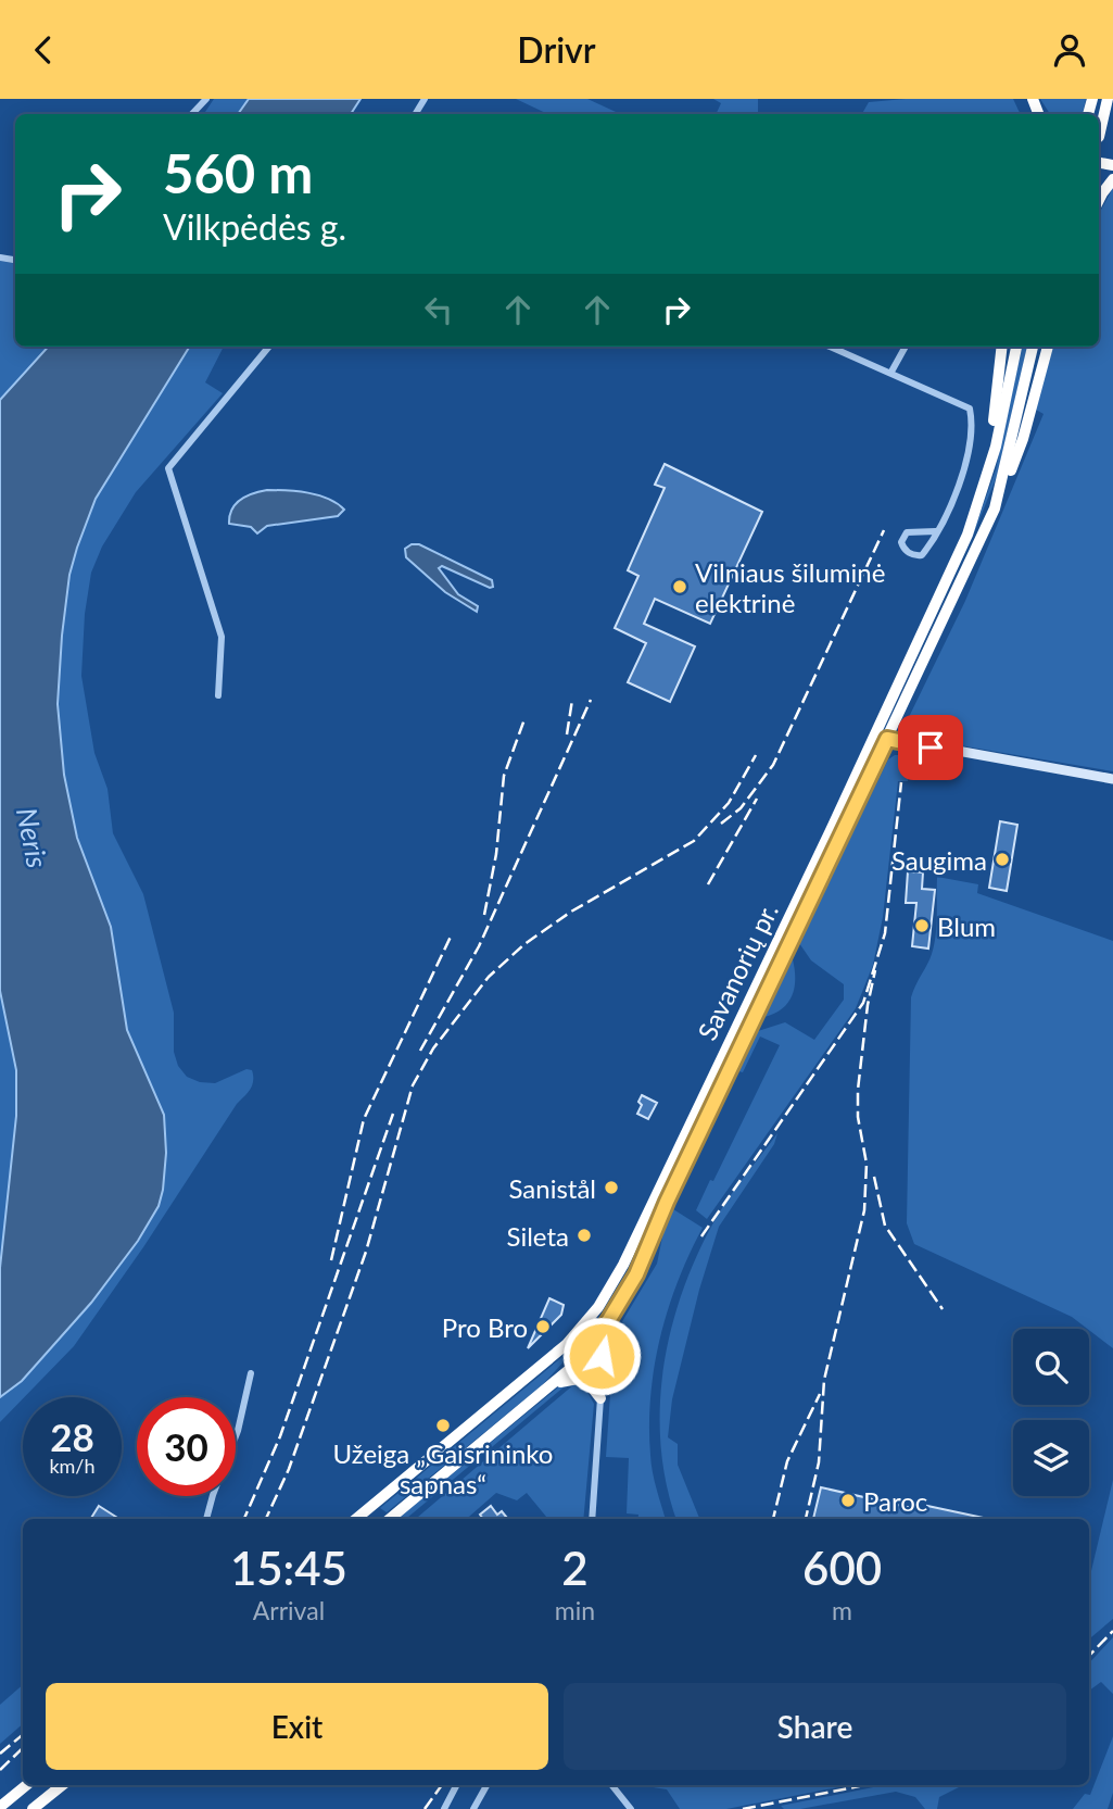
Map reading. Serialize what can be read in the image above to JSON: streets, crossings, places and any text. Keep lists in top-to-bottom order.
{
  "streets": {
    "highway": ["Savanorių pr."]
  },
  "water": ["Neris"],
  "places": [
    "Vilniaus šiluminė elektrinė",
    "Saugima",
    "Blum",
    "Sanistål",
    "Sileta",
    "Pro Bro",
    "Užeiga „Gaisrininko sapnas“",
    "Paroc"
  ],
  "page": {
    "header": "Drivr",
    "turn": ["560 m", "Vilkpėdės g."],
    "speed": "28 km/h",
    "limit": "30",
    "eta": [
      "15:45",
      "Arrival",
      "2",
      "min",
      "600",
      "m"
    ],
    "buttons": ["Exit", "Share"]
  }
}
